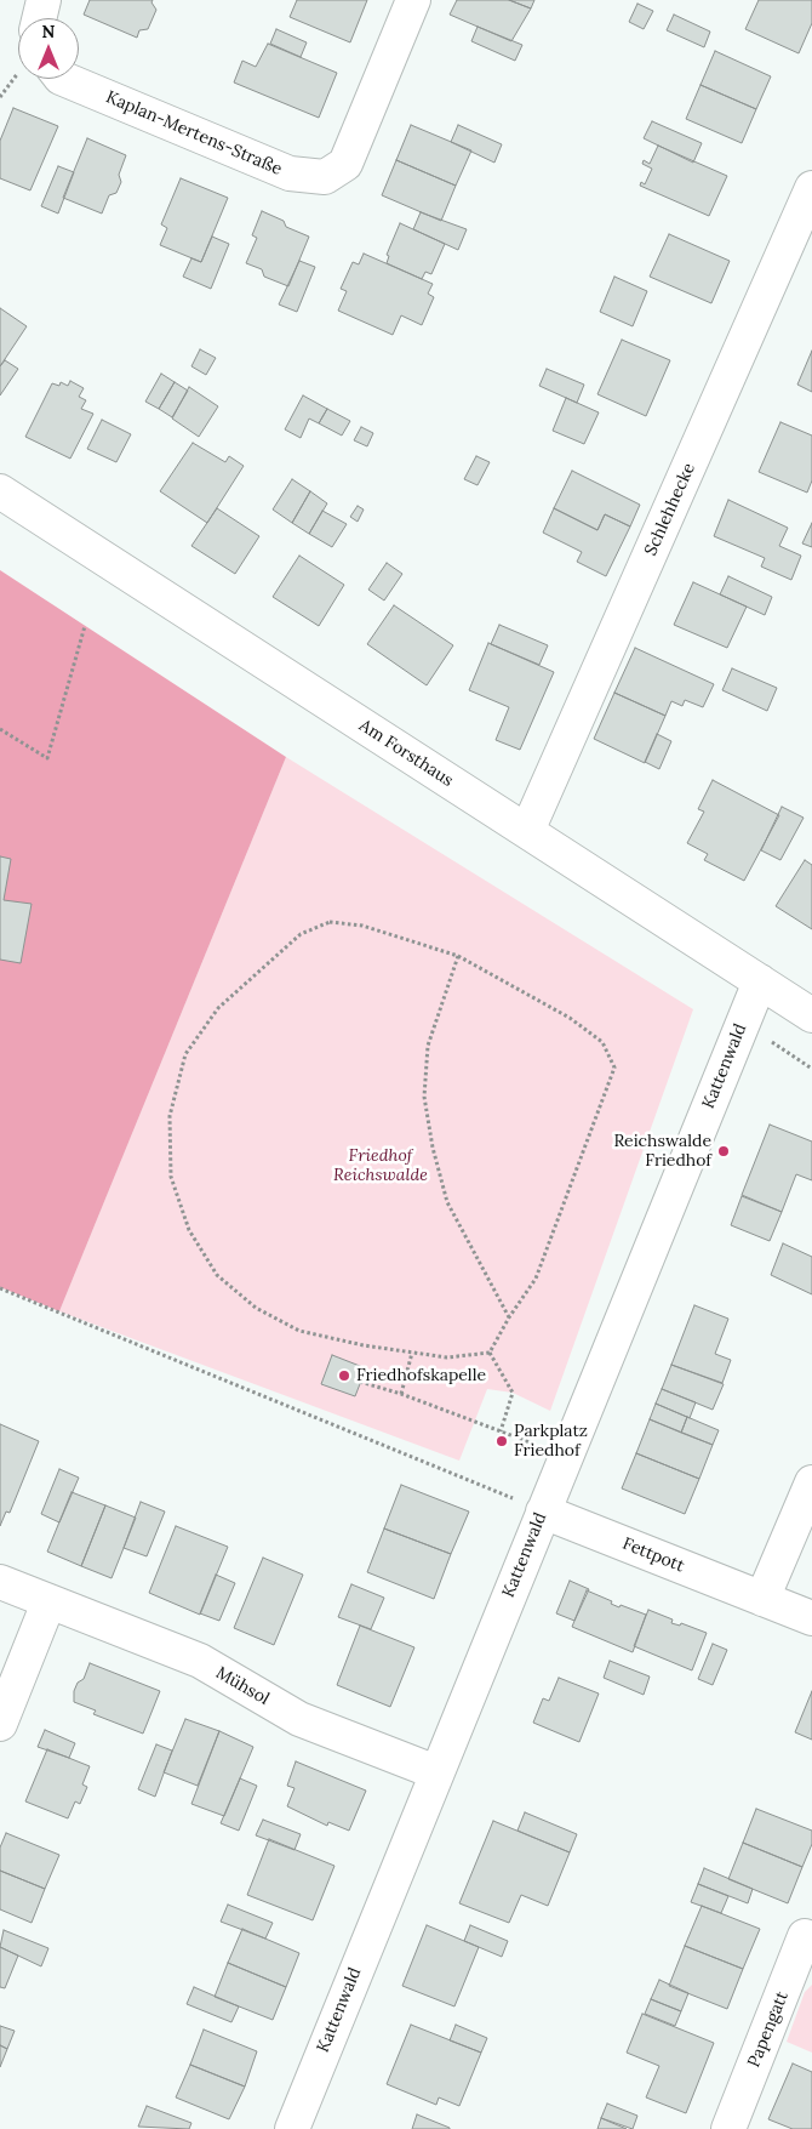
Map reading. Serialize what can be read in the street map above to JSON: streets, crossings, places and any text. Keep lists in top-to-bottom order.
{
  "streets": {
    "street": [
      "Kaplan-Mertens-Straße",
      "Schlehhecke",
      "Am Forsthaus",
      "Kattenwald",
      "Fettpott",
      "Mühsol",
      "Papengatt"
    ]
  },
  "crossings": [
    ["Schlehhecke", "Am Forsthaus"],
    ["Am Forsthaus", "Kattenwald"],
    ["Kattenwald", "Fettpott"],
    ["Kattenwald", "Mühsol"]
  ],
  "parks": ["Friedhof Reichswalde"],
  "places": ["Reichswalde Friedhof", "Friedhofskapelle", "Parkplatz Friedhof"],
  "north": "top"
}
